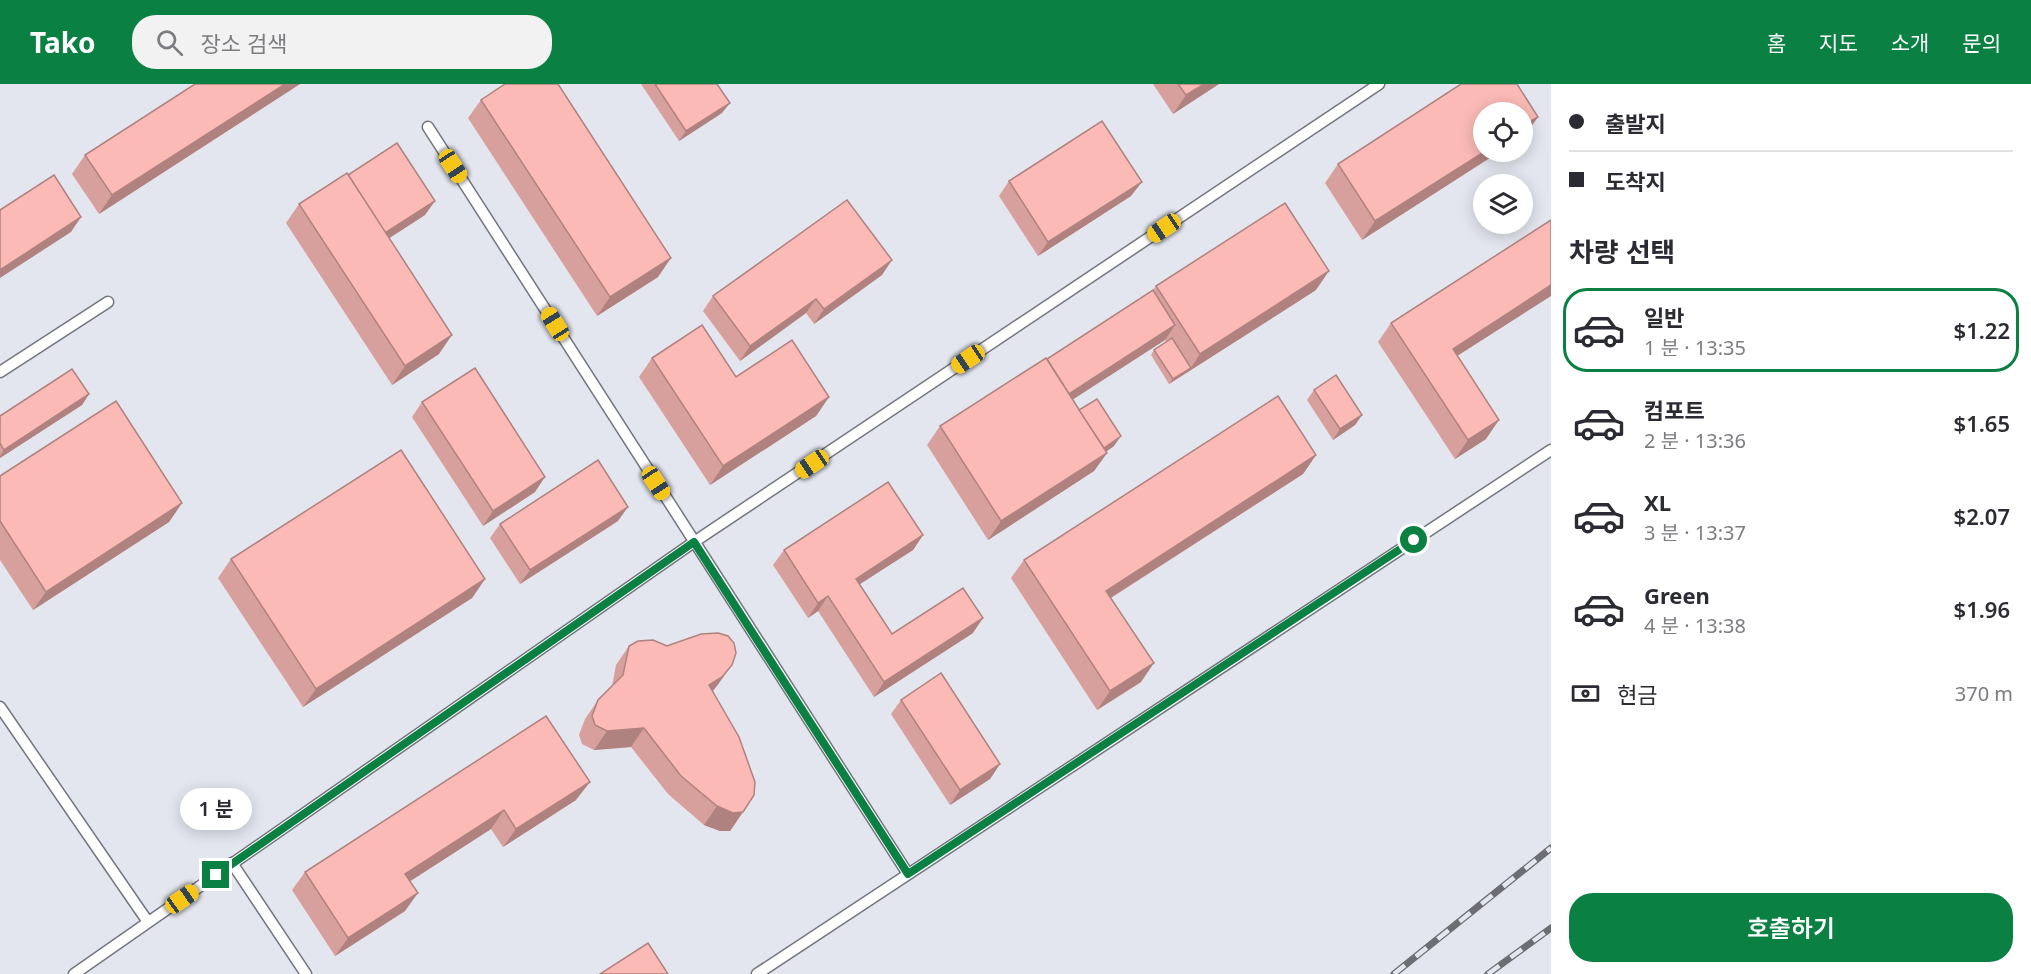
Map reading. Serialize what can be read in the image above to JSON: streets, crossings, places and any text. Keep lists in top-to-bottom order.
{
  "page": {
    "header": "Tako",
    "search": "장소 검색",
    "nav": [
      "홈",
      "지도",
      "소개",
      "문의"
    ],
    "banner": ["출발지", "도착지"],
    "heading": "차량 선택",
    "list": [
      {
        "name": "일반",
        "note": "1 분 · 13:35",
        "value": "$1.22"
      },
      {
        "name": "컴포트",
        "note": "2 분 · 13:36",
        "value": "$1.65"
      },
      {
        "name": "XL",
        "note": "3 분 · 13:37",
        "value": "$2.07"
      },
      {
        "name": "Green",
        "note": "4 분 · 13:38",
        "value": "$1.96"
      }
    ],
    "pay": ["현금", "370 m"],
    "bubble": "1 분",
    "buttons": "호출하기"
  }
}
